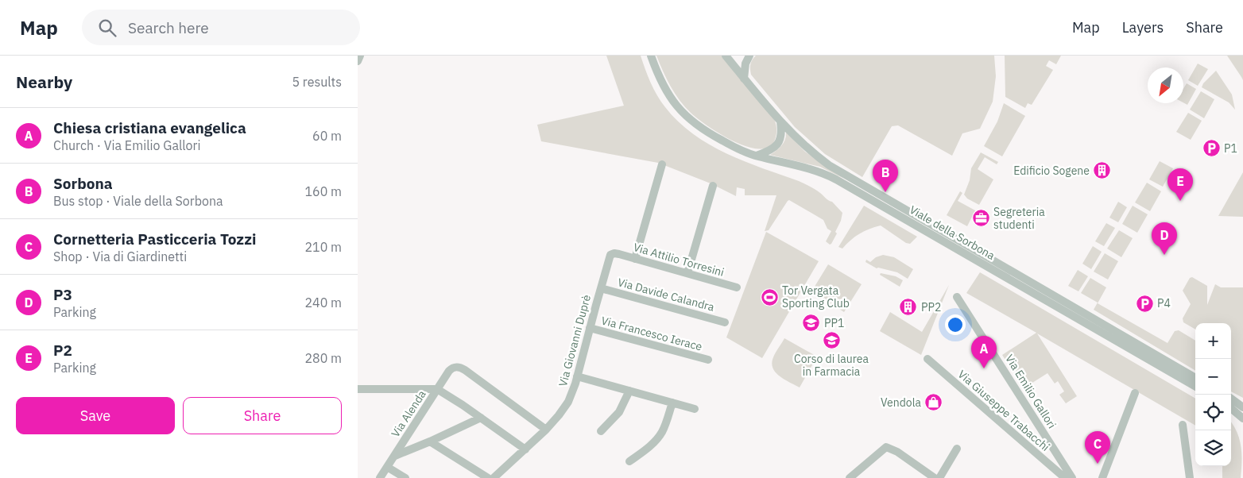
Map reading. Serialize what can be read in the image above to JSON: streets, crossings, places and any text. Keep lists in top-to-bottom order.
{
  "streets": {
    "street": [
      "Viale della Sorbona",
      "Via Attilio Torresini",
      "Via Davide Calandra",
      "Via Francesco Ierace",
      "Via Giovanni Duprè",
      "Via Emilio Gallori",
      "Via Giuseppe Trabacchi",
      "Via Alenda"
    ]
  },
  "crossings": [
    ["Via Attilio Torresini", "Via Giovanni Duprè"],
    ["Via Davide Calandra", "Via Giovanni Duprè"],
    ["Via Francesco Ierace", "Via Giovanni Duprè"],
    ["Via Giovanni Duprè", "Via Alenda"]
  ],
  "places": {
    "parking": ["P1", "P4"],
    "building": ["Edificio Sogene", "PP2"],
    "office": ["Segreteria studenti"],
    "sports": ["Tor Vergata Sporting Club"],
    "school or university": ["PP1", "Corso di laurea in Farmacia"],
    "shop": ["Vendola"]
  },
  "north": "bottom left",
  "page": {
    "header": "Map",
    "search": "Search here",
    "nav": ["Map", "Layers", "Share"],
    "heading": ["Nearby", "5 results"],
    "list": [
      {
        "mark": "A",
        "name": "Chiesa cristiana evangelica",
        "note": "Church · Via Emilio Gallori",
        "value": "60 m"
      },
      {
        "mark": "B",
        "name": "Sorbona",
        "note": "Bus stop · Viale della Sorbona",
        "value": "160 m"
      },
      {
        "mark": "C",
        "name": "Cornetteria Pasticceria Tozzi",
        "note": "Shop · Via di Giardinetti",
        "value": "210 m"
      },
      {
        "mark": "D",
        "name": "P3",
        "note": "Parking",
        "value": "240 m"
      },
      {
        "mark": "E",
        "name": "P2",
        "note": "Parking",
        "value": "280 m"
      }
    ],
    "pins": [
      "B",
      "E",
      "D",
      "A",
      "C"
    ],
    "map_buttons": ["+", "−"],
    "buttons": ["Save", "Share"]
  }
}
